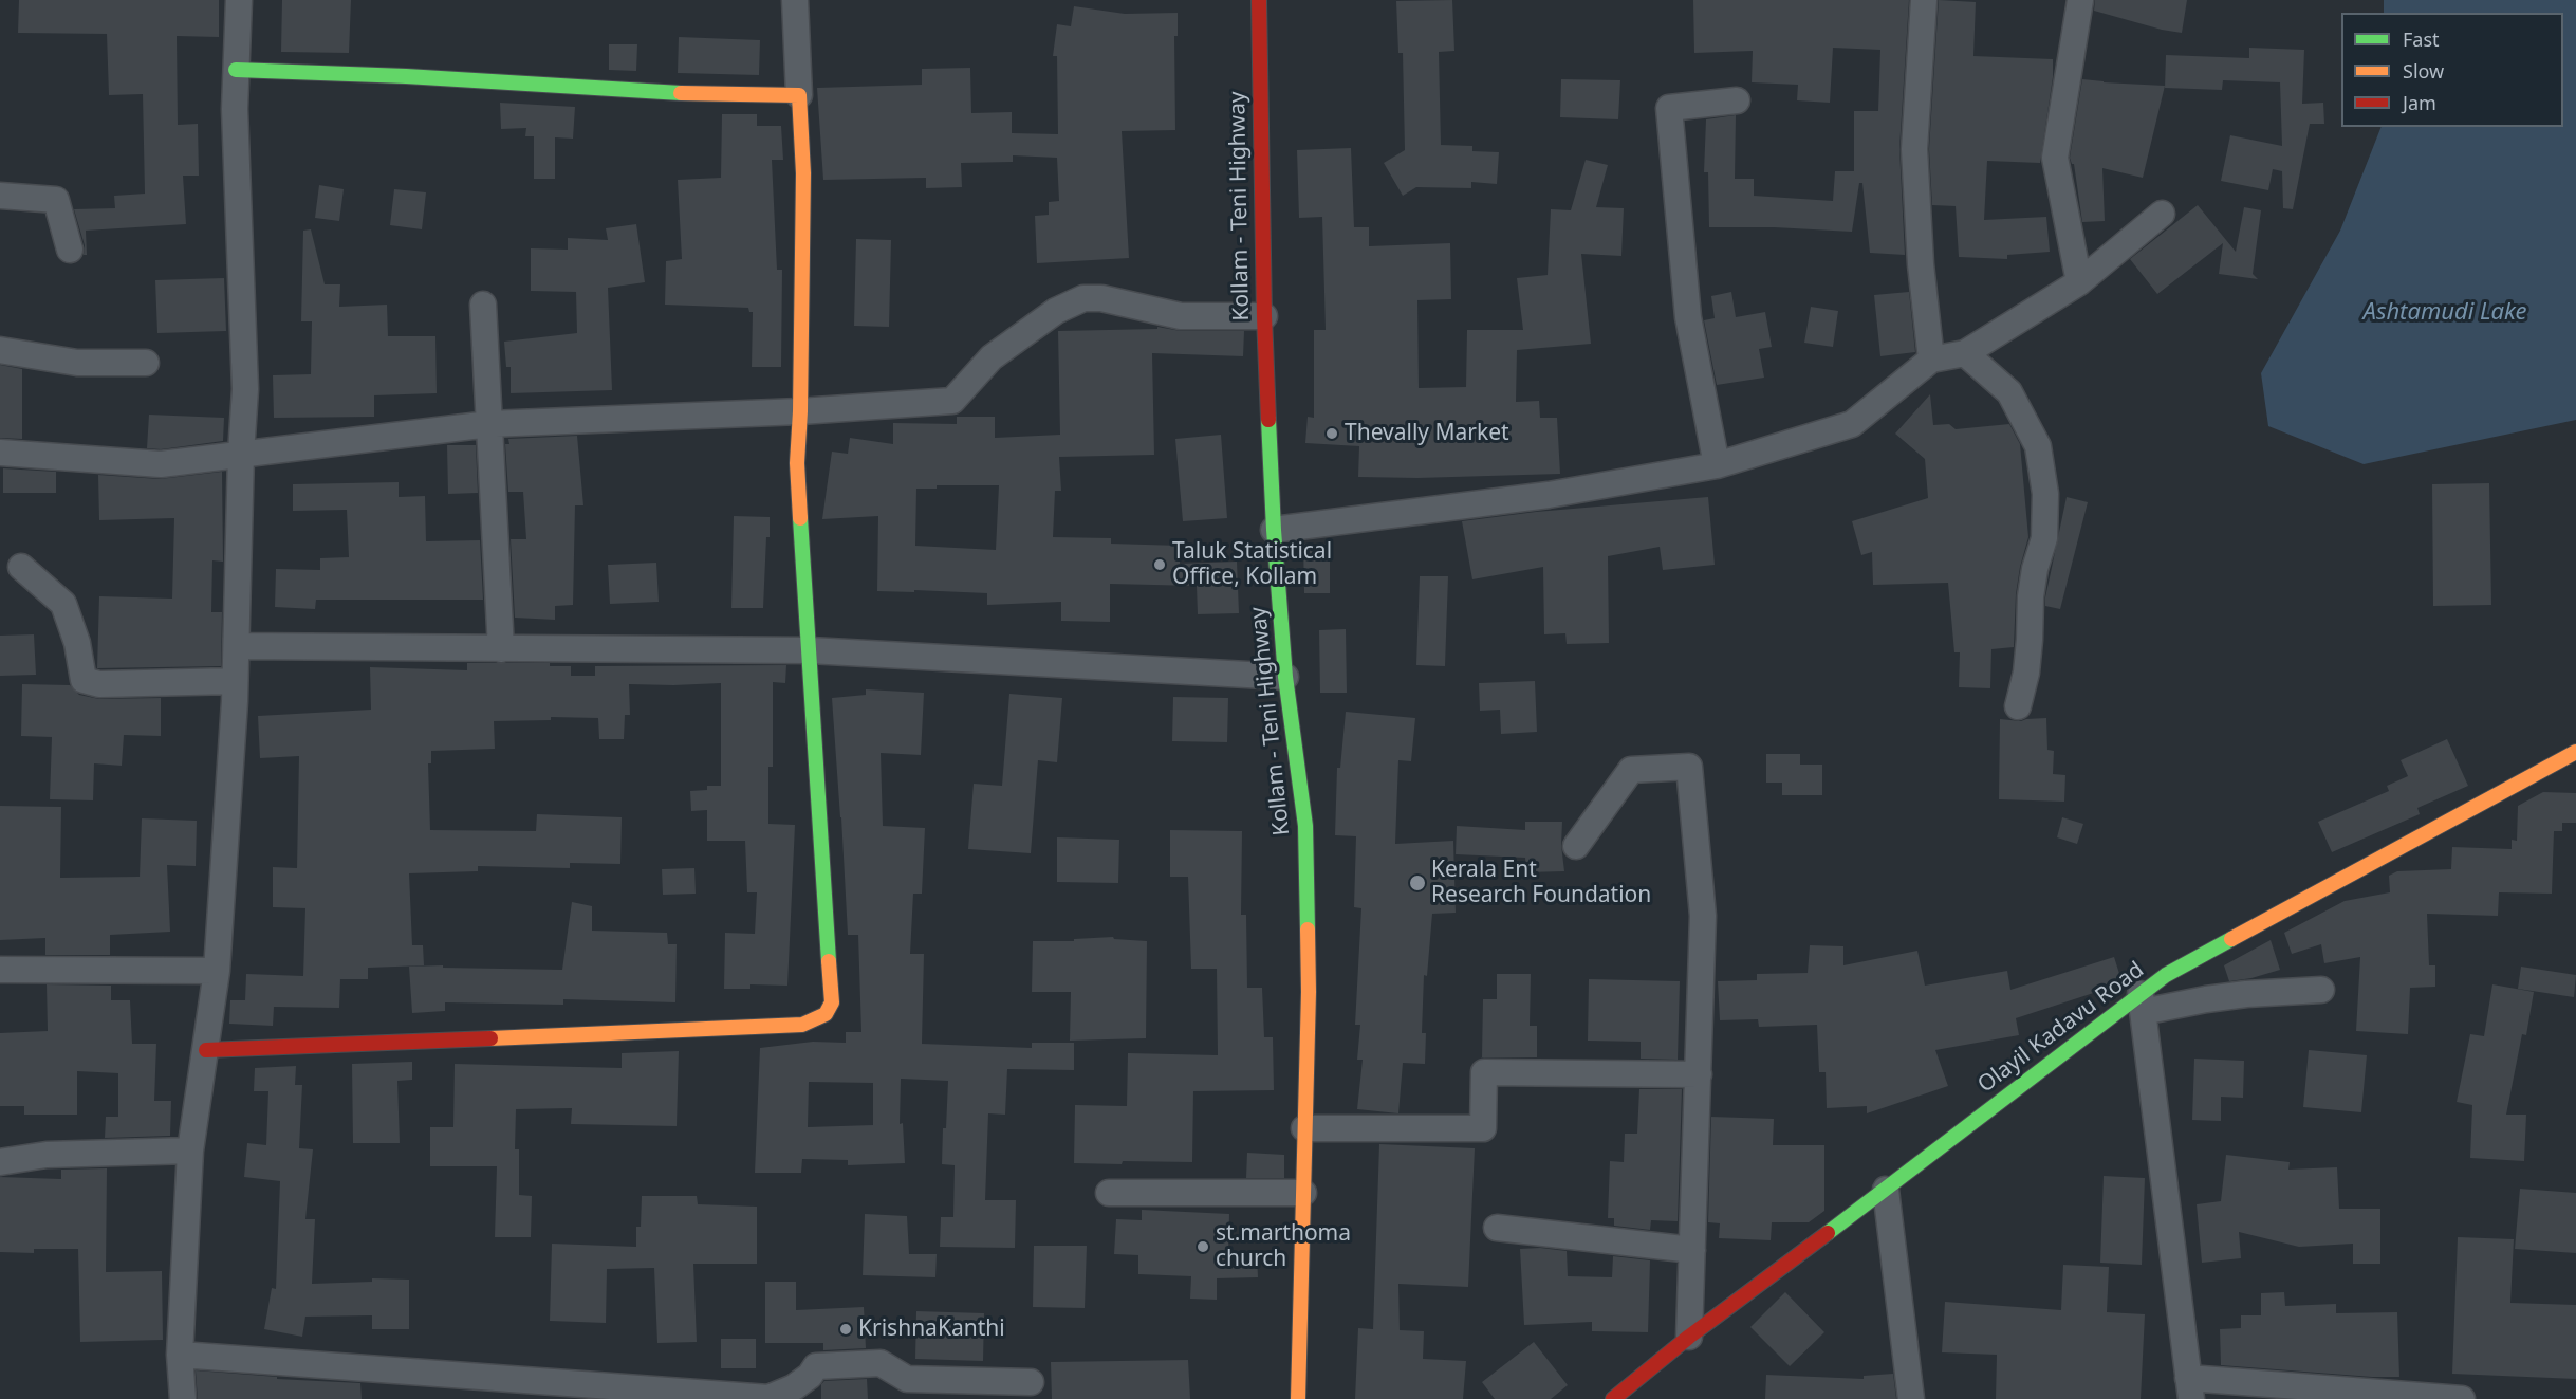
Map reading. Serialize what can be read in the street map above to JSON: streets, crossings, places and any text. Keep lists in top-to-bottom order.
{
  "streets": {
    "street": ["Kollam - Teni Highway", "Olayil Kadavu Road"]
  },
  "water": ["Ashtamudi Lake"],
  "places": [
    "Thevally Market",
    "Taluk Statistical Office, Kollam",
    "Kerala Ent Research Foundation",
    "st.marthoma church",
    "KrishnaKanthi"
  ],
  "legend": ["Fast", "Slow", "Jam"]
}
